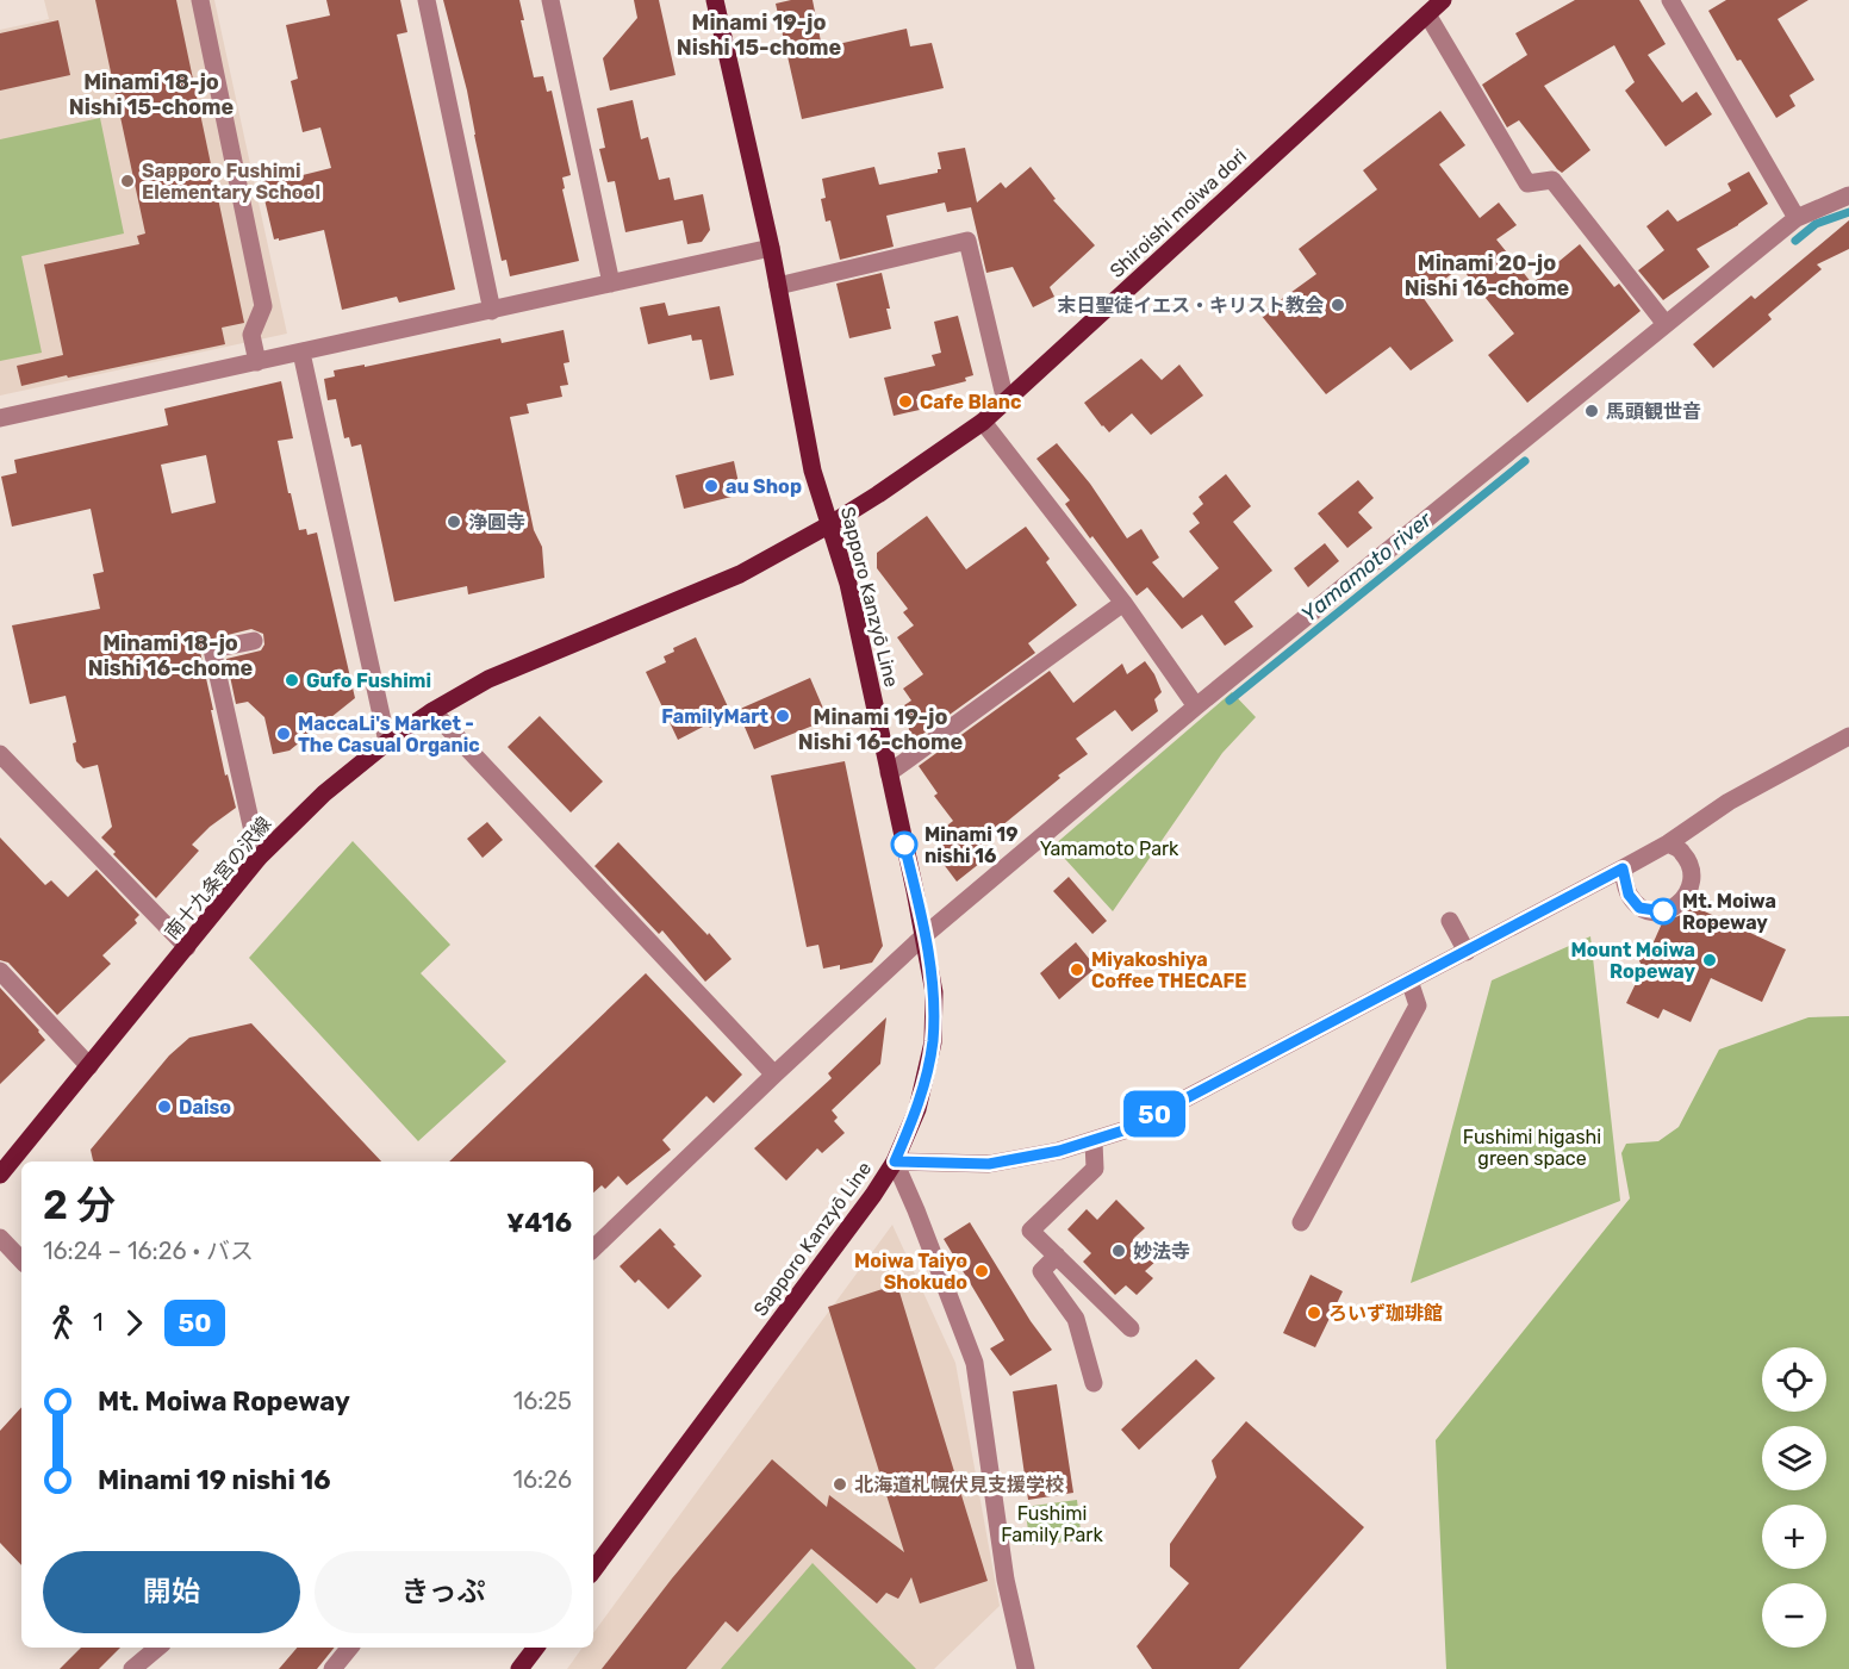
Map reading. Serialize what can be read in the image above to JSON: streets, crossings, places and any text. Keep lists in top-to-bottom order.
{
  "streets": {
    "main road": ["Shiroishi moiwa dori", "Sapporo Kanzyō Line", "南十九条宮の沢線"]
  },
  "crossings": [
    ["Shiroishi moiwa dori", "Sapporo Kanzyō Line"],
    ["Shiroishi moiwa dori", "南十九条宮の沢線"],
    ["Sapporo Kanzyō Line", "南十九条宮の沢線"]
  ],
  "districts": [
    "Minami 19-jo Nishi 15-chome",
    "Minami 18-jo Nishi 15-chome",
    "Minami 20-jo Nishi 16-chome",
    "Minami 18-jo Nishi 16-chome",
    "Minami 19-jo Nishi 16-chome"
  ],
  "water": ["Yamamoto river"],
  "parks": ["Yamamoto Park", "Fushimi higashi green space", "Fushimi Family Park"],
  "places": [
    "Sapporo Fushimi Elementary School",
    "末日聖徒イエス・キリスト教会",
    "Cafe Blanc",
    "馬頭観世音",
    "au Shop",
    "浄圓寺",
    "Gufo Fushimi",
    "FamilyMart",
    "MaccaLi's Market - The Casual Organic",
    "Minami 19 nishi 16",
    "Mt. Moiwa Ropeway",
    "Mount Moiwa Ropeway",
    "Miyakoshiya Coffee THECAFE",
    "Daiso",
    "妙法寺",
    "Moiwa Taiyo Shokudo",
    "ろいず珈琲館",
    "北海道札幌伏見支援学校"
  ],
  "lines": ["bus line 50"],
  "page": {
    "on_map": "50",
    "heading": ["2 分", "16:24 – 16:26 · バス", "¥416"],
    "legs": ["1", "50"],
    "map_buttons": ["+", "−"],
    "list": [
      {
        "name": "Mt. Moiwa Ropeway",
        "value": "16:25"
      },
      {
        "name": "Minami 19 nishi 16",
        "value": "16:26"
      }
    ],
    "buttons": ["開始", "きっぷ"]
  }
}
